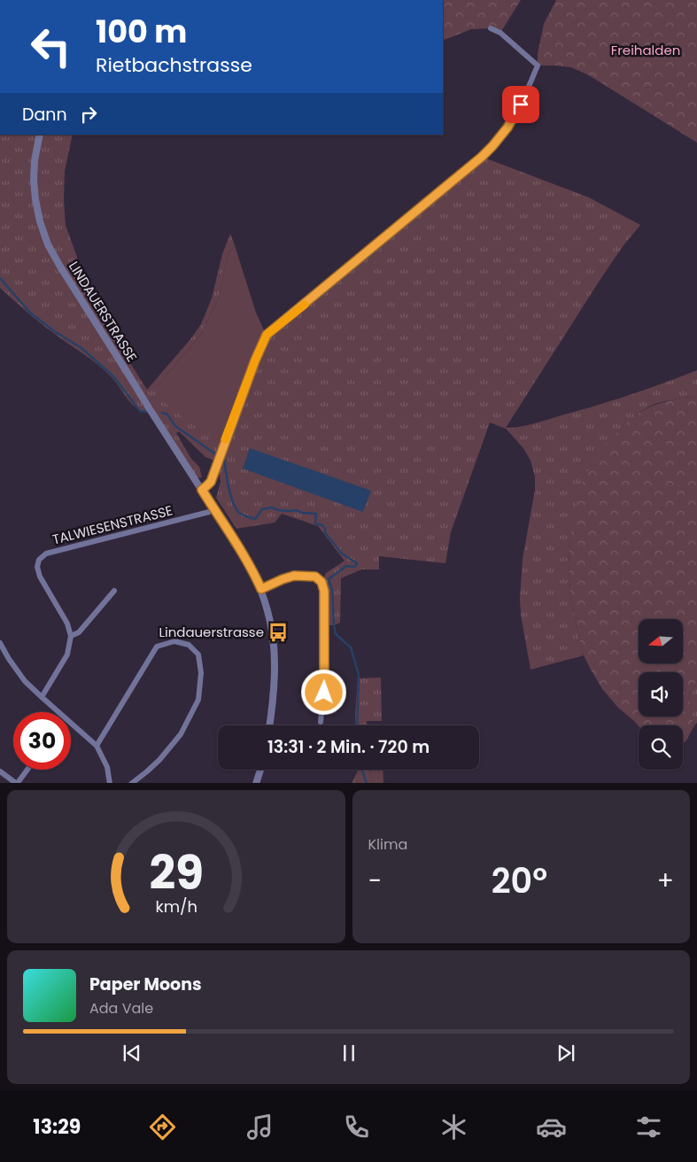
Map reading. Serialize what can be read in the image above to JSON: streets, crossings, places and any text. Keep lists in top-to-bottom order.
{
  "streets": {
    "street": ["LINDAUERSTRASSE", "TALWIESENSTRASSE"]
  },
  "crossings": [
    ["LINDAUERSTRASSE", "TALWIESENSTRASSE"]
  ],
  "parks": ["Freihalden"],
  "places": {
    "bus stop": ["Lindauerstrasse"]
  },
  "north": "left",
  "page": {
    "turn": ["100 m", "Rietbachstrasse"],
    "then": "Dann",
    "limit": "30",
    "trip": "13:31 · 2 Min. · 720 m",
    "tile": "Klima",
    "heat": ["−", "20°", "+"],
    "song": ["Paper Moons", "Ada Vale"],
    "tabs": "13:29",
    "gauge": ["29", "km/h"]
  }
}
